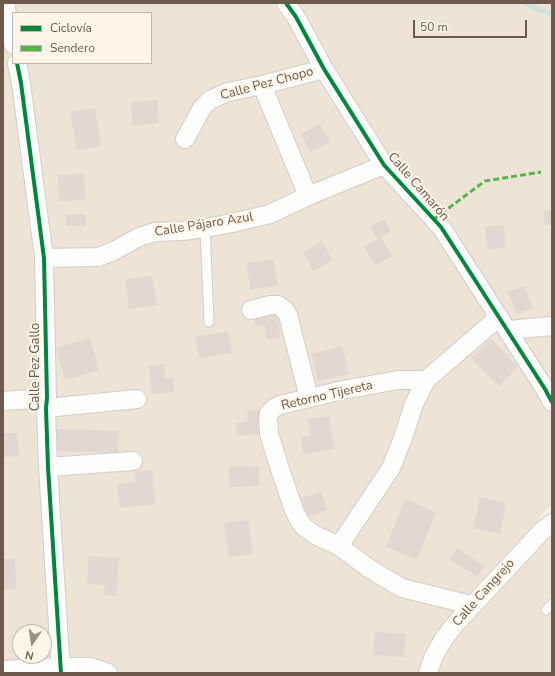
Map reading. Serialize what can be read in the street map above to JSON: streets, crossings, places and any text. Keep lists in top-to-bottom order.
{
  "streets": {
    "street": [
      "Calle Pez Chopo",
      "Calle Camarón",
      "Calle Pájaro Azul",
      "Calle Pez Gallo",
      "Retorno Tijereta",
      "Calle Cangrejo"
    ]
  },
  "crossings": [
    ["Calle Pez Chopo", "Calle Camarón"],
    ["Calle Camarón", "Calle Pájaro Azul"],
    ["Calle Pájaro Azul", "Calle Pez Gallo"],
    ["Retorno Tijereta", "Calle Cangrejo"]
  ],
  "legend": ["Ciclovía", "Sendero"],
  "scale_bar": "50 m",
  "north": "bottom"
}
